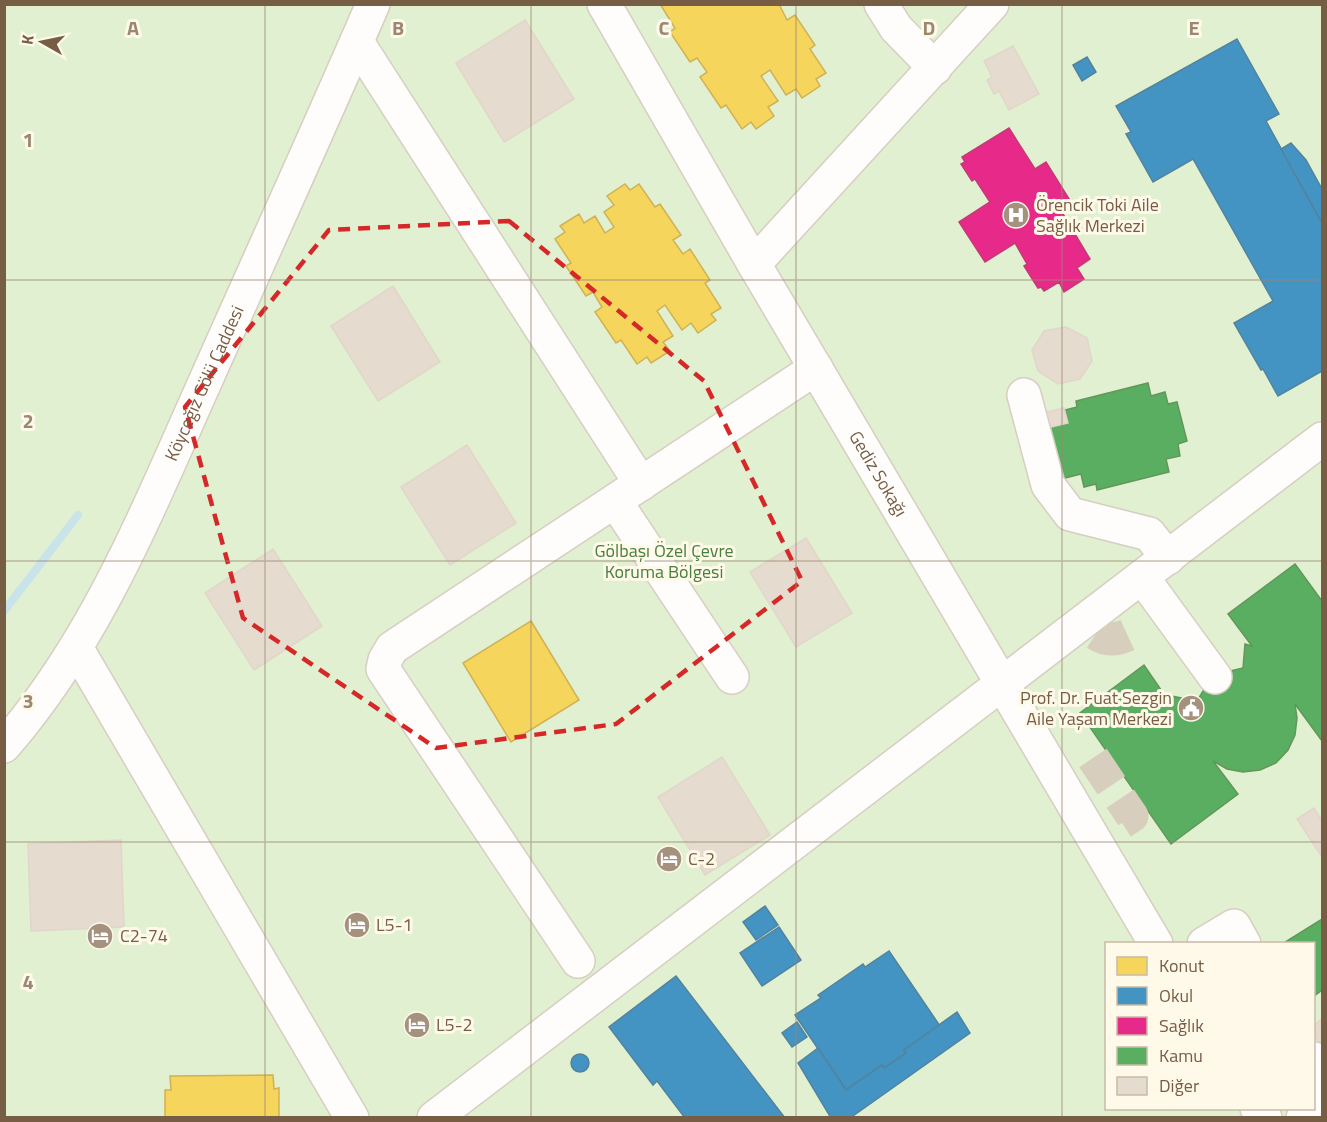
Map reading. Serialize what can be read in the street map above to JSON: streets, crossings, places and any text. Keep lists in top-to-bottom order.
{
  "streets": {
    "street": ["Köyceğiz Gölü Caddesi", "Gediz Sokağı"]
  },
  "parks": ["Gölbaşı Özel Çevre Koruma Bölgesi"],
  "places": {
    "hospital": ["Örencik Toki Aile Sağlık Merkezi"],
    "public building": ["Prof. Dr. Fuat Sezgin Aile Yaşam Merkezi"],
    "hotel": [
      "C-2",
      "L5-1",
      "C2-74",
      "L5-2"
    ]
  },
  "legend": [
    "Konut",
    "Okul",
    "Sağlık",
    "Kamu",
    "Diğer"
  ],
  "north": "left",
  "grid": {
    "columns": [
      "A",
      "B",
      "C",
      "D",
      "E"
    ],
    "rows": [
      "1",
      "2",
      "3",
      "4"
    ]
  }
}
